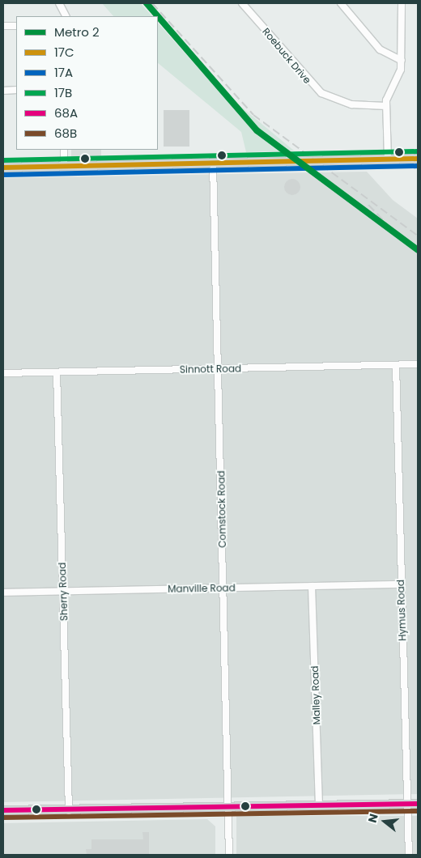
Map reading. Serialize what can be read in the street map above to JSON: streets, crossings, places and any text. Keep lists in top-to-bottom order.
{
  "streets": {
    "street": [
      "Roebuck Drive",
      "Sinnott Road",
      "Comstock Road",
      "Manville Road",
      "Sherry Road",
      "Hymus Road",
      "Malley Road"
    ]
  },
  "crossings": [
    ["Sinnott Road", "Comstock Road"],
    ["Sinnott Road", "Sherry Road"],
    ["Sinnott Road", "Hymus Road"],
    ["Comstock Road", "Manville Road"],
    ["Manville Road", "Sherry Road"],
    ["Manville Road", "Hymus Road"],
    ["Manville Road", "Malley Road"]
  ],
  "lines": [
    "metro line 2",
    "transit line 17B",
    "transit line 17C",
    "transit line 17A",
    "transit line 68A",
    "transit line 68B"
  ],
  "legend": [
    "Metro 2",
    "17C",
    "17A",
    "17B",
    "68A",
    "68B"
  ],
  "north": "left"
}
